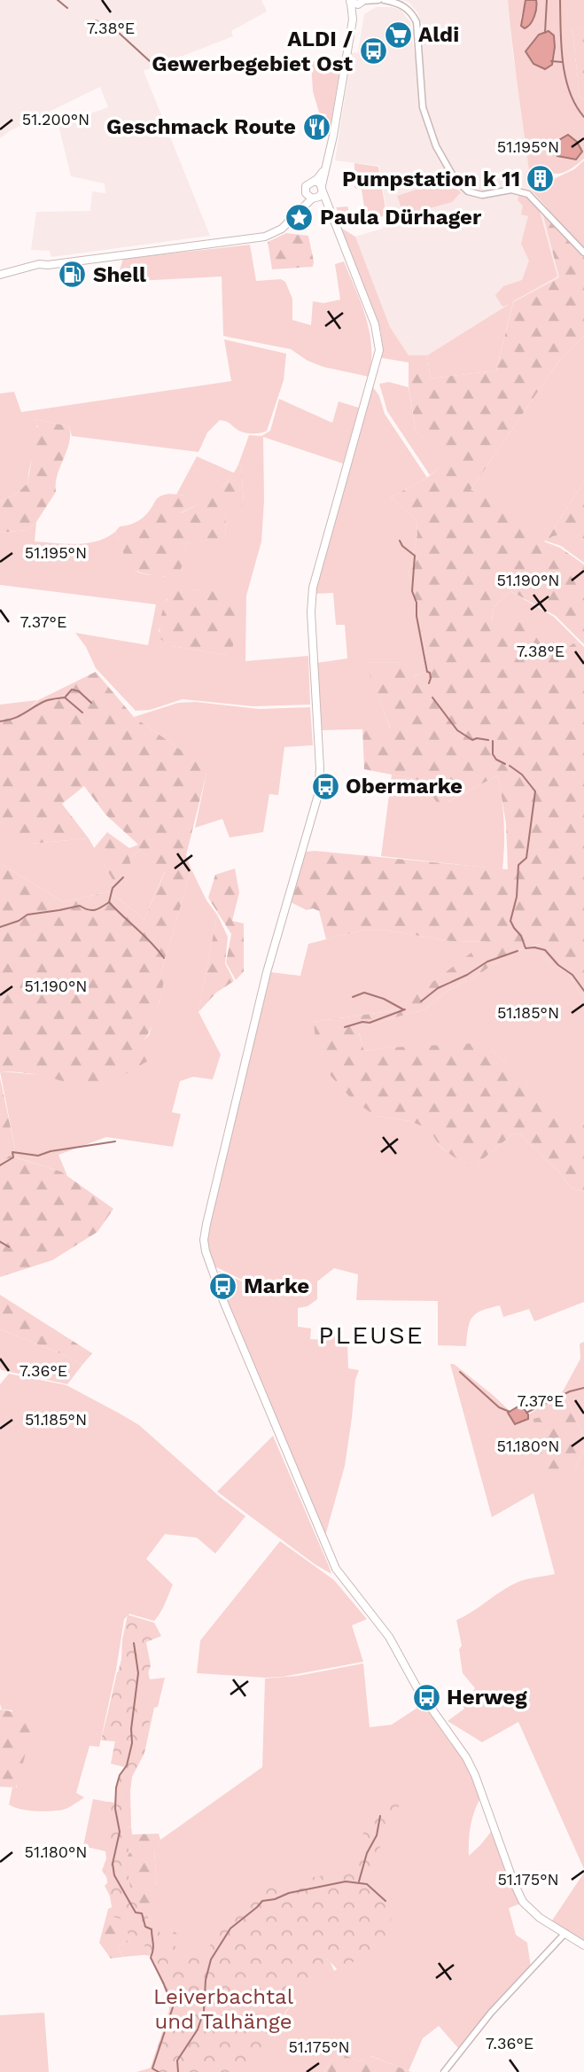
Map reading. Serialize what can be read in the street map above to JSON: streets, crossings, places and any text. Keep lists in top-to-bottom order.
{
  "districts": ["PLEUSE"],
  "parks": ["Leiverbachtal und Talhänge"],
  "places": {
    "supermarket": ["Aldi"],
    "bus stop": [
      "ALDI / Gewerbegebiet Ost",
      "Obermarke",
      "Marke",
      "Herweg"
    ],
    "restaurant": ["Geschmack Route"],
    "building": ["Pumpstation k 11"],
    "place": ["Paula Dürhager"],
    "fuel station": ["Shell"]
  },
  "coordinates": [
    "7.38°E",
    "51.200°N",
    "51.195°N",
    "51.190°N",
    "7.37°E",
    "51.185°N",
    "7.36°E",
    "51.180°N",
    "51.175°N"
  ]
}
